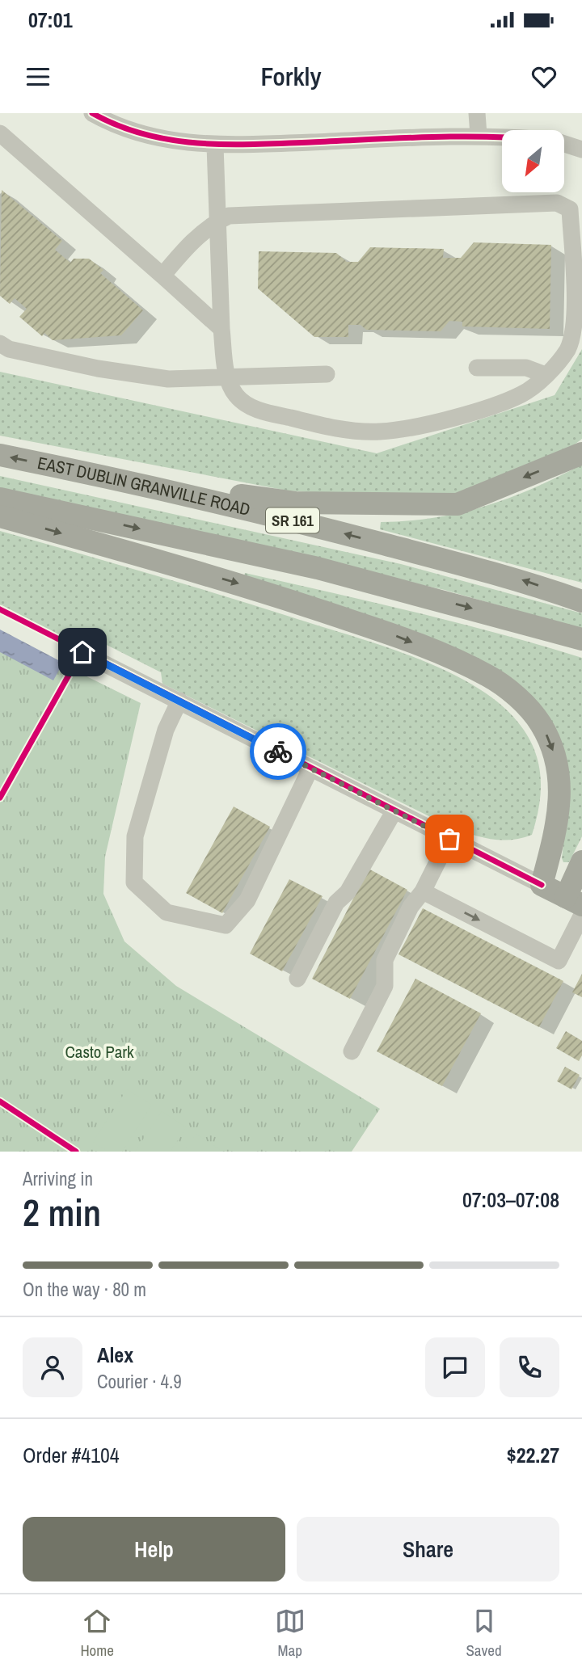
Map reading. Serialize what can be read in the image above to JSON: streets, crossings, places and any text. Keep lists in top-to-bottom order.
{
  "streets": {
    "main road": ["EAST DUBLIN GRANVILLE ROAD", "SR 161"]
  },
  "parks": ["Casto Park"],
  "north": "bottom left",
  "page": {
    "status": "07:01",
    "header": "Forkly",
    "heading": ["2 min", "Arriving in", "07:03–07:08"],
    "panel": [
      "Alex",
      "Courier · 4.9",
      "Order #4104",
      "$22.27"
    ],
    "bar": "On the way · 80 m",
    "buttons": ["Help", "Share"],
    "tabs": ["Home", "Map", "Saved"]
  }
}
